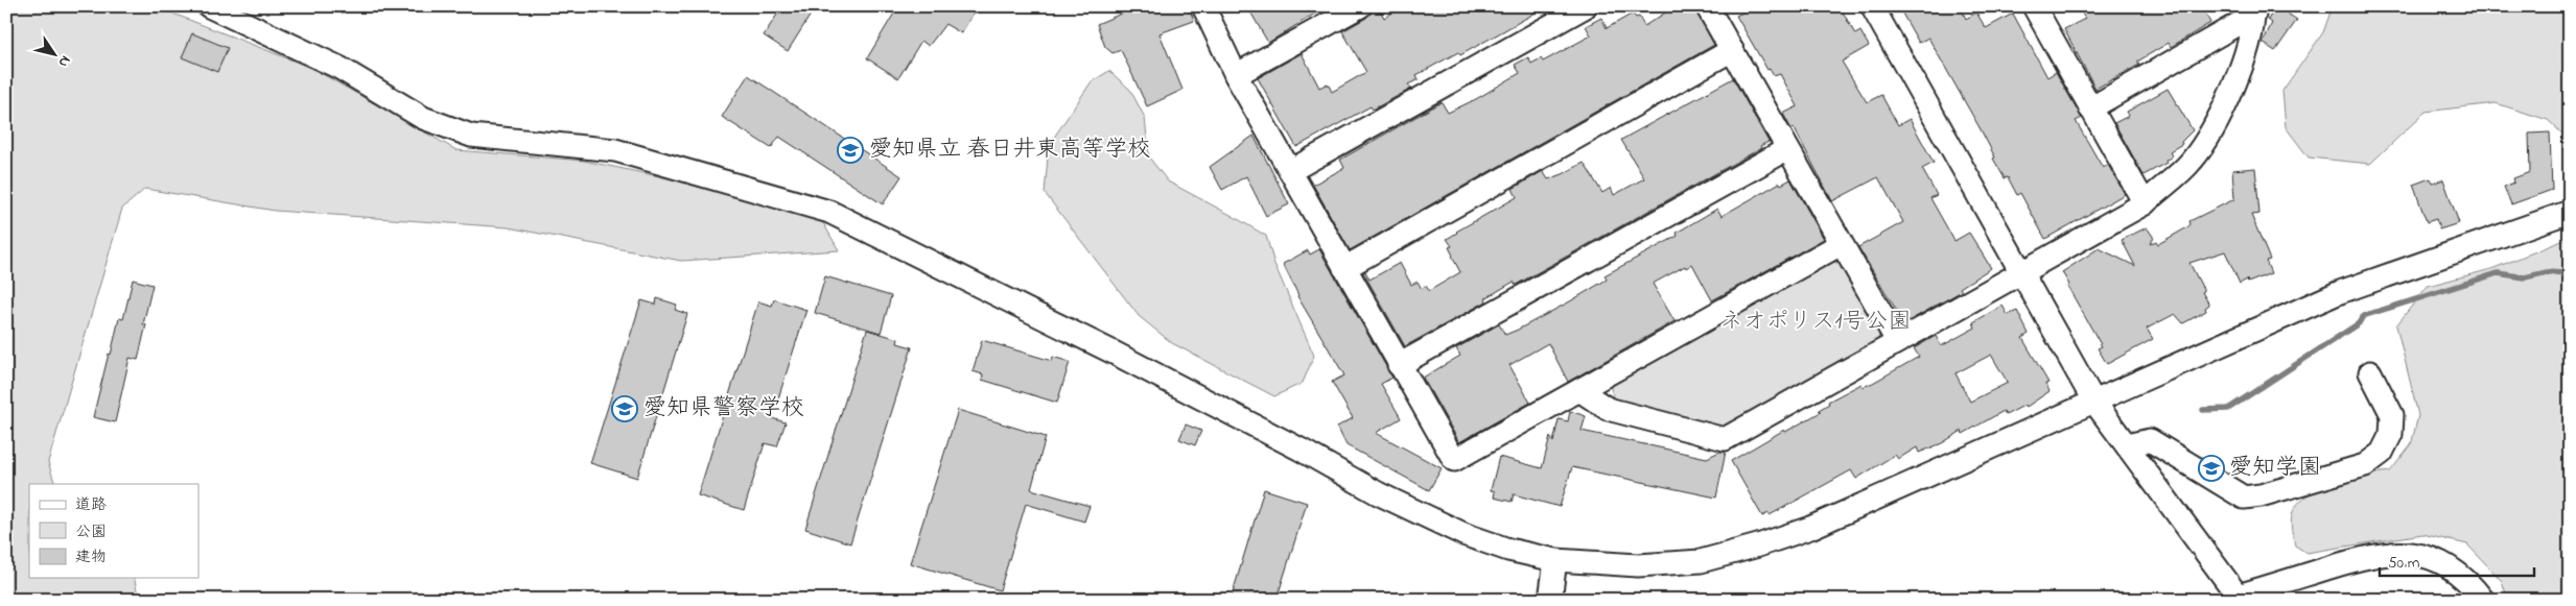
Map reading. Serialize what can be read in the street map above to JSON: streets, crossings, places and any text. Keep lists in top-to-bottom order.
{
  "parks": ["ネオポリス1号公園"],
  "places": {
    "school or university": ["愛知県立 春日井東高等学校", "愛知県警察学校", "愛知学園"]
  },
  "legend": ["道路", "公園", "建物"],
  "scale_bar": "50 m",
  "north": "bottom right"
}
